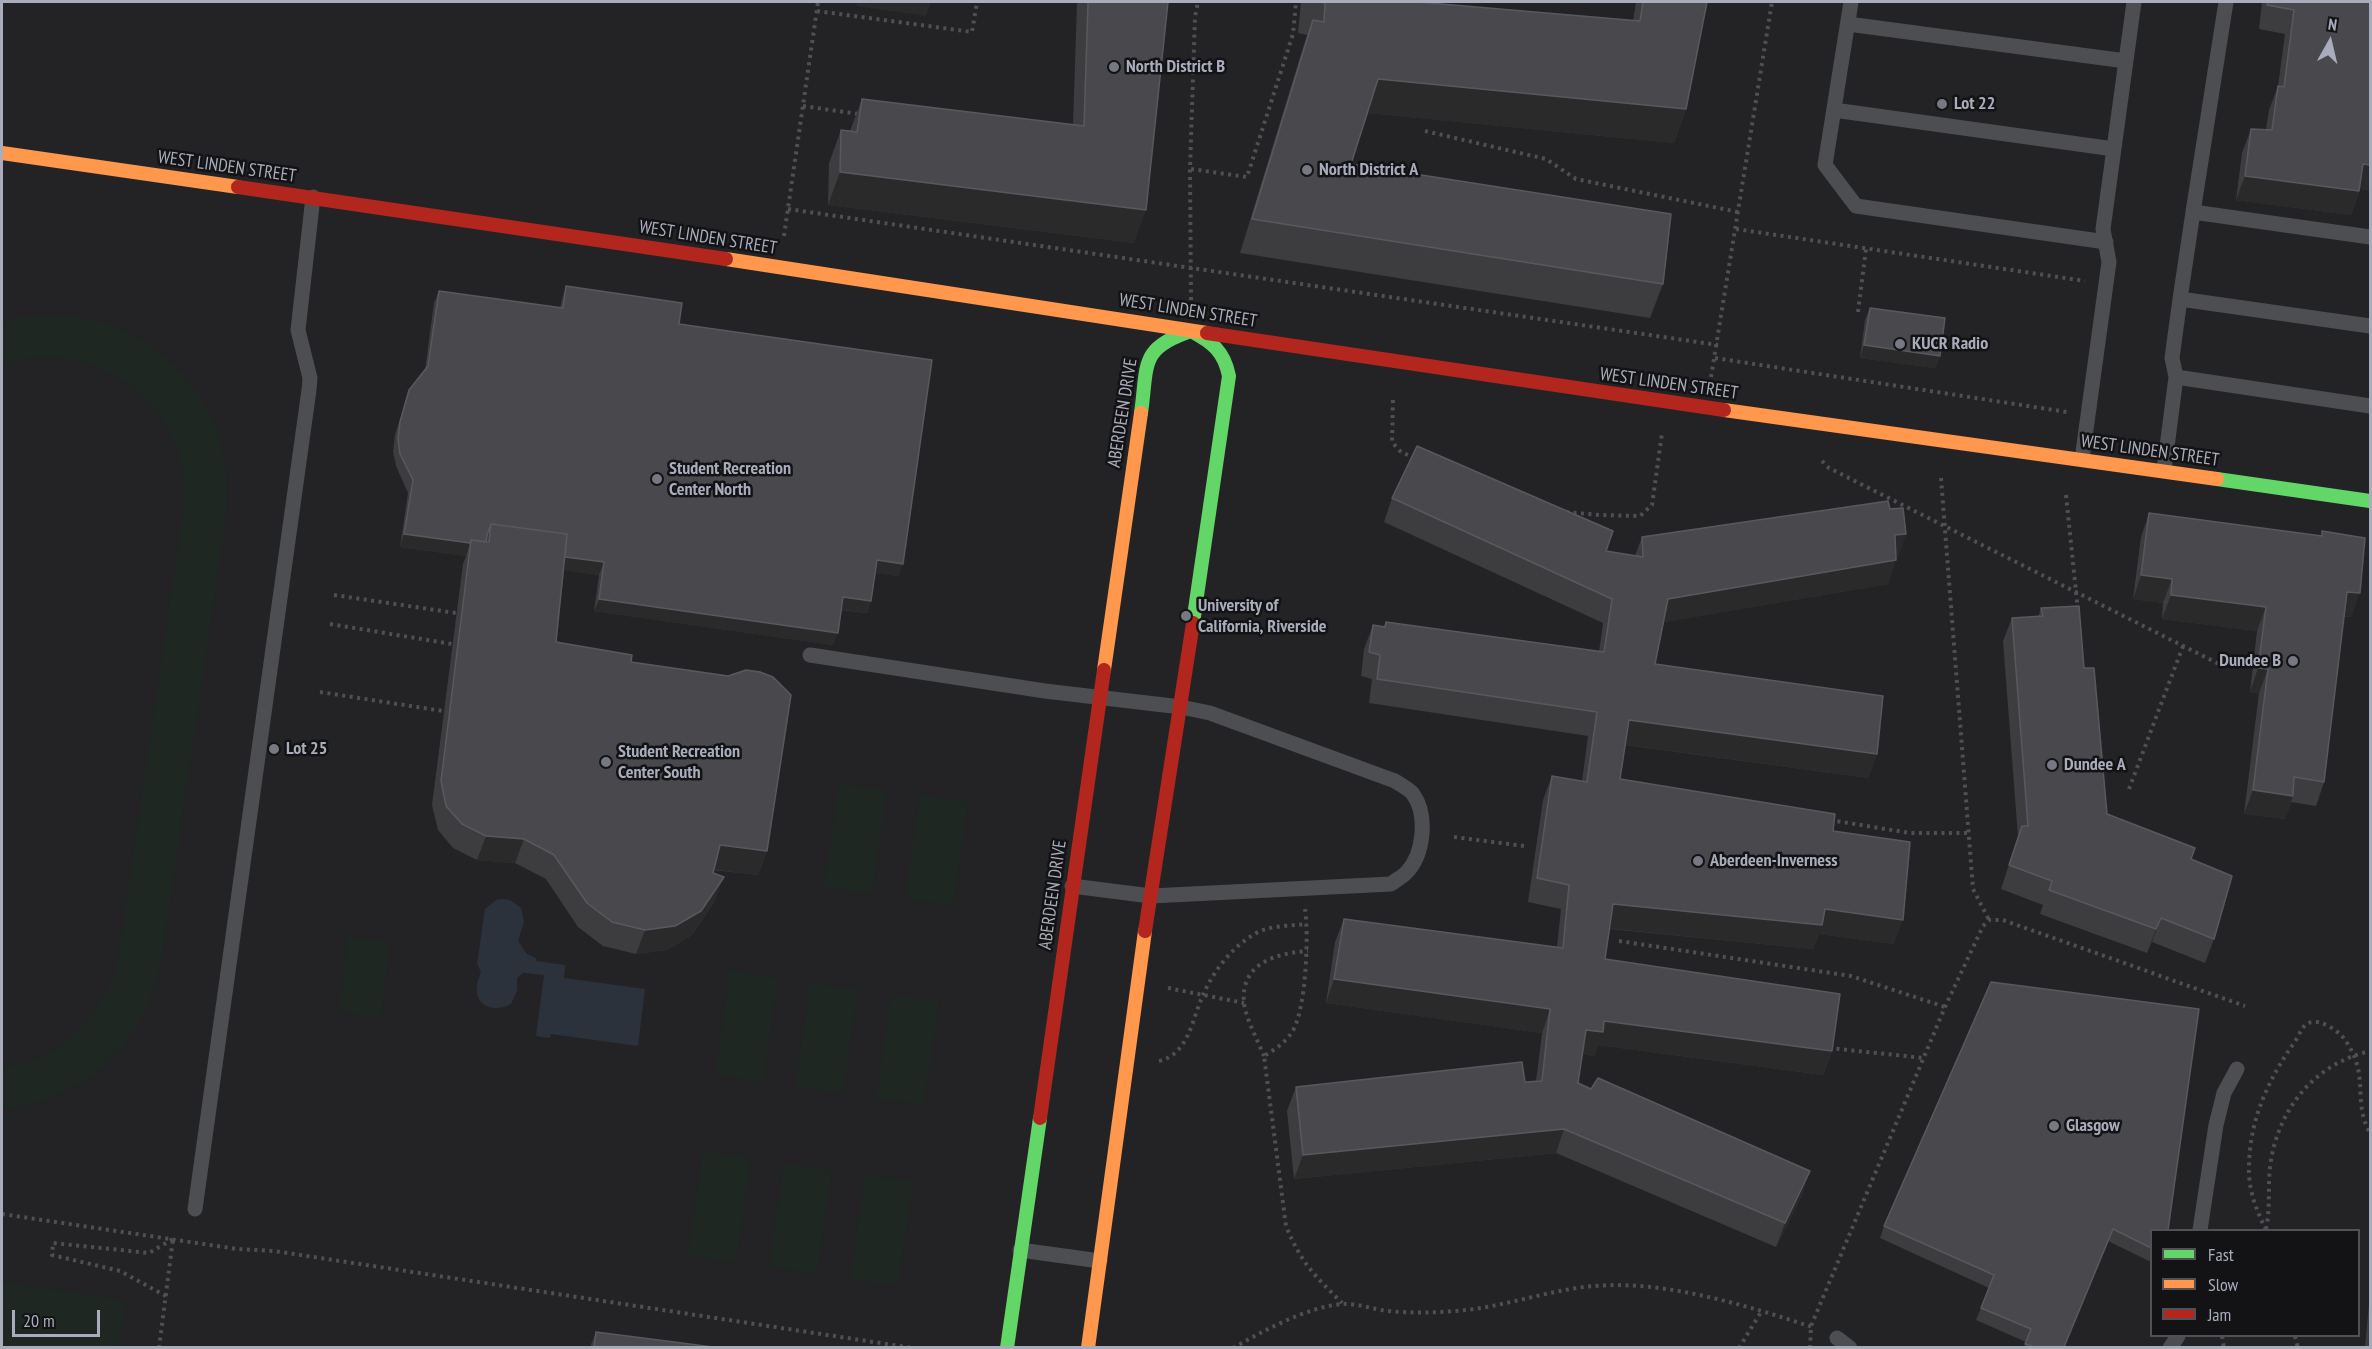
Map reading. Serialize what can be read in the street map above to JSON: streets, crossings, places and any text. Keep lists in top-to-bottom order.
{
  "streets": {
    "street": ["WEST LINDEN STREET", "ABERDEEN DRIVE"]
  },
  "crossings": [
    ["WEST LINDEN STREET", "ABERDEEN DRIVE"]
  ],
  "places": [
    "North District B",
    "Lot 22",
    "North District A",
    "KUCR Radio",
    "Student Recreation Center North",
    "University of California, Riverside",
    "Dundee B",
    "Lot 25",
    "Student Recreation Center South",
    "Dundee A",
    "Aberdeen-Inverness",
    "Glasgow"
  ],
  "legend": ["Fast", "Slow", "Jam"],
  "scale_bar": "20 m",
  "north": "top"
}
